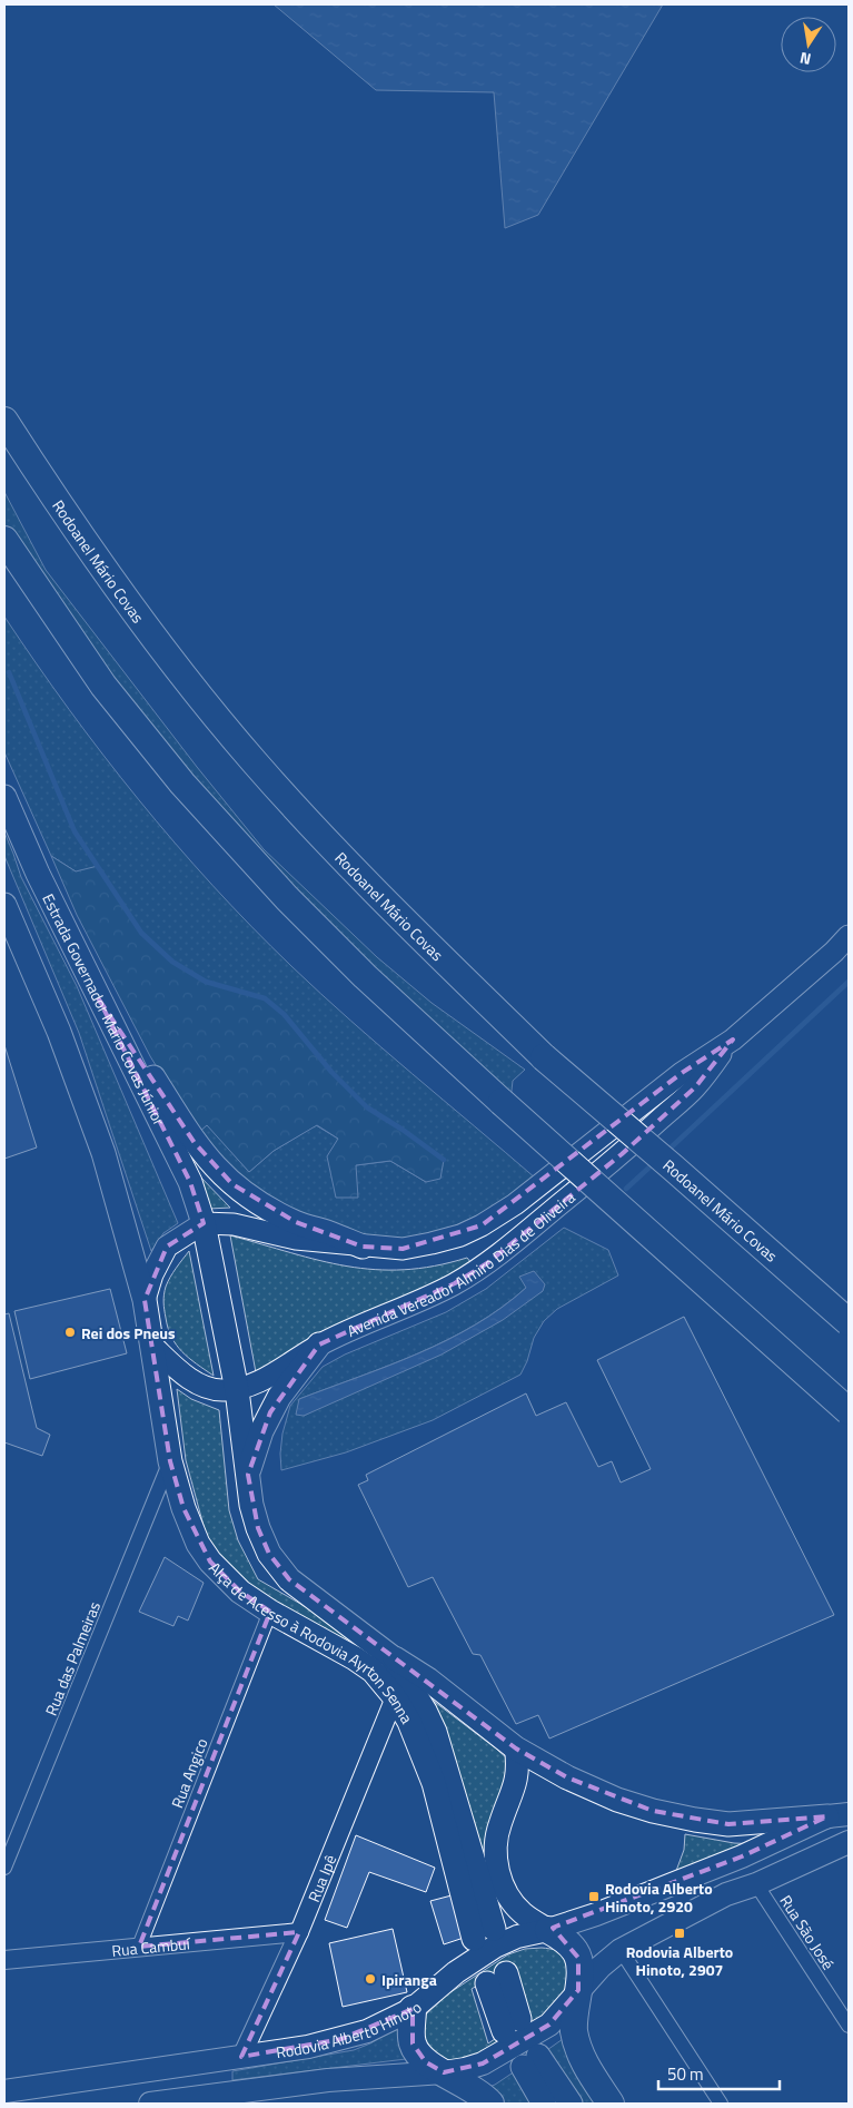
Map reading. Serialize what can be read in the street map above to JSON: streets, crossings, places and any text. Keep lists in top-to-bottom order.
{
  "streets": {
    "highway": ["Rodoanel Mário Covas", "Estrada Governador Mário Covas Júnior", "Alça de Acesso à Rodovia Ayrton Senna"],
    "main road": ["Avenida Vereador Almiro Dias de Oliveira", "Rodovia Alberto Hinoto"],
    "street": [
      "Rua das Palmeiras",
      "Rua Angico",
      "Rua Ipê",
      "Rua São José",
      "Rua Cambuí"
    ]
  },
  "crossings": [
    ["Estrada Governador Mário Covas Júnior", "Avenida Vereador Almiro Dias de Oliveira"],
    ["Estrada Governador Mário Covas Júnior", "Alça de Acesso à Rodovia Ayrton Senna"],
    ["Avenida Vereador Almiro Dias de Oliveira", "Alça de Acesso à Rodovia Ayrton Senna"],
    ["Alça de Acesso à Rodovia Ayrton Senna", "Rua das Palmeiras"],
    ["Alça de Acesso à Rodovia Ayrton Senna", "Rua Angico"],
    ["Alça de Acesso à Rodovia Ayrton Senna", "Rua Ipê"],
    ["Rua Angico", "Rua Cambuí"],
    ["Rua Ipê", "Rua Cambuí"],
    ["Rua Ipê", "Rodovia Alberto Hinoto"]
  ],
  "places": {
    "other": ["Rei dos Pneus", "Ipiranga"],
    "transit": ["Rodovia Alberto Hinoto, 2920", "Rodovia Alberto Hinoto, 2907"]
  },
  "scale_bar": "50 m",
  "north": "bottom"
}
